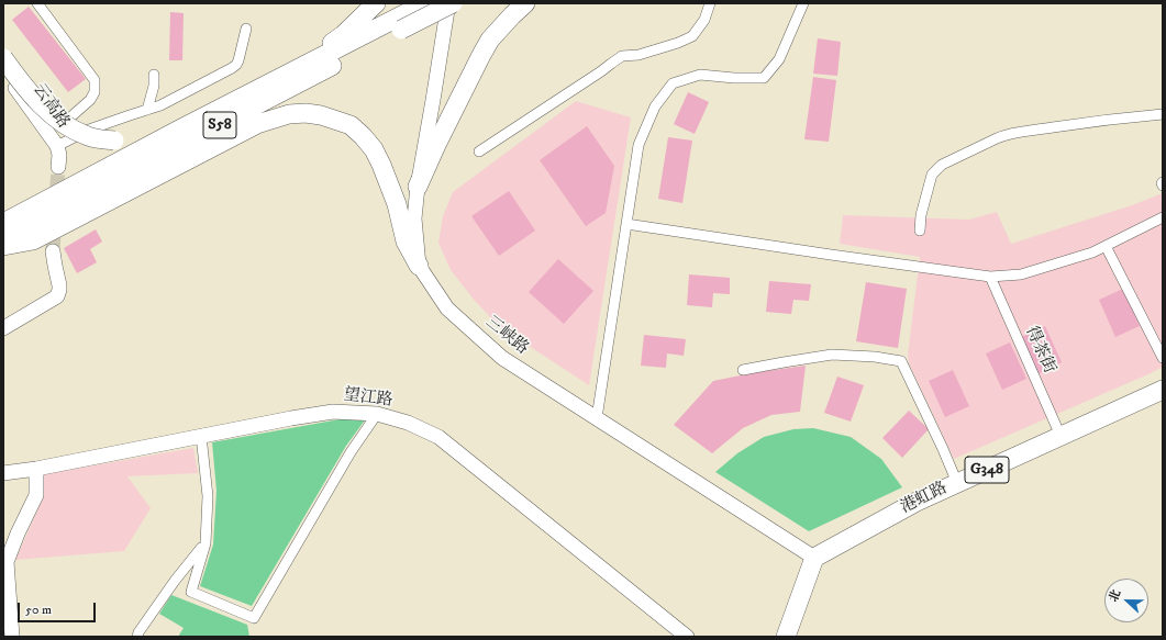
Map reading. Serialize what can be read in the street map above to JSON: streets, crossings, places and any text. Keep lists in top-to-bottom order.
{
  "streets": {
    "highway": ["S58", "G348", "港虹路"],
    "main road": ["云高路", "三峡路", "望江路"],
    "street": ["得茶街"]
  },
  "crossings": [
    ["三峡路", "港虹路"],
    ["得茶街", "港虹路"]
  ],
  "scale_bar": "50 m",
  "north": "left"
}
